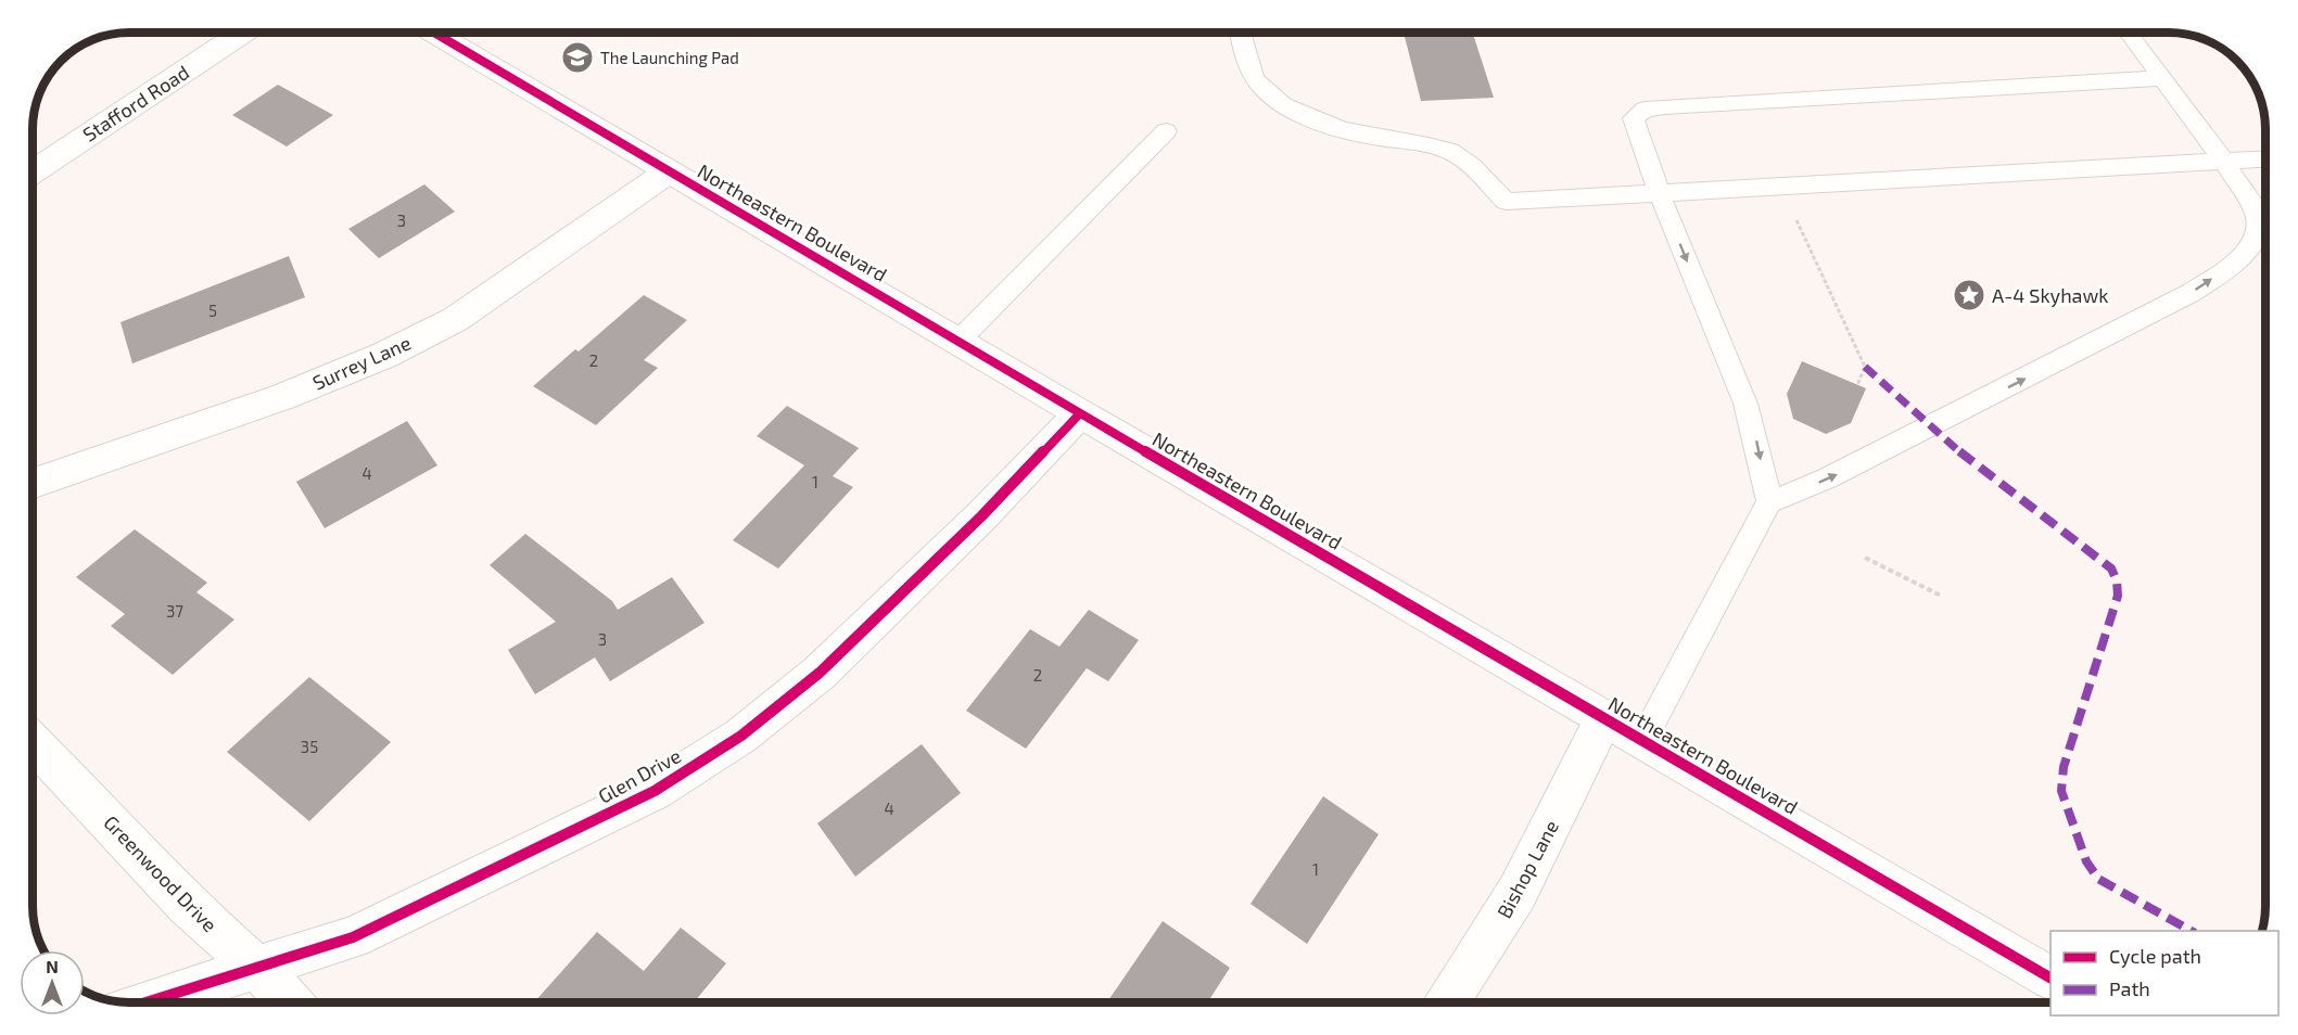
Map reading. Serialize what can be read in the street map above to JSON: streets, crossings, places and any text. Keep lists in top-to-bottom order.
{
  "streets": {
    "street": [
      "Stafford Road",
      "Northeastern Boulevard",
      "Surrey Lane",
      "Glen Drive",
      "Bishop Lane",
      "Greenwood Drive"
    ]
  },
  "crossings": [
    ["Northeastern Boulevard", "Surrey Lane"],
    ["Northeastern Boulevard", "Glen Drive"],
    ["Northeastern Boulevard", "Bishop Lane"],
    ["Glen Drive", "Greenwood Drive"]
  ],
  "places": {
    "school or university": ["The Launching Pad"],
    "place": ["A-4 Skyhawk"]
  },
  "house_numbers": [
    "3",
    "5",
    "2",
    "4",
    "1",
    "37",
    "3",
    "2",
    "35",
    "4",
    "1"
  ],
  "legend": ["Cycle path", "Path"],
  "north": "top"
}
